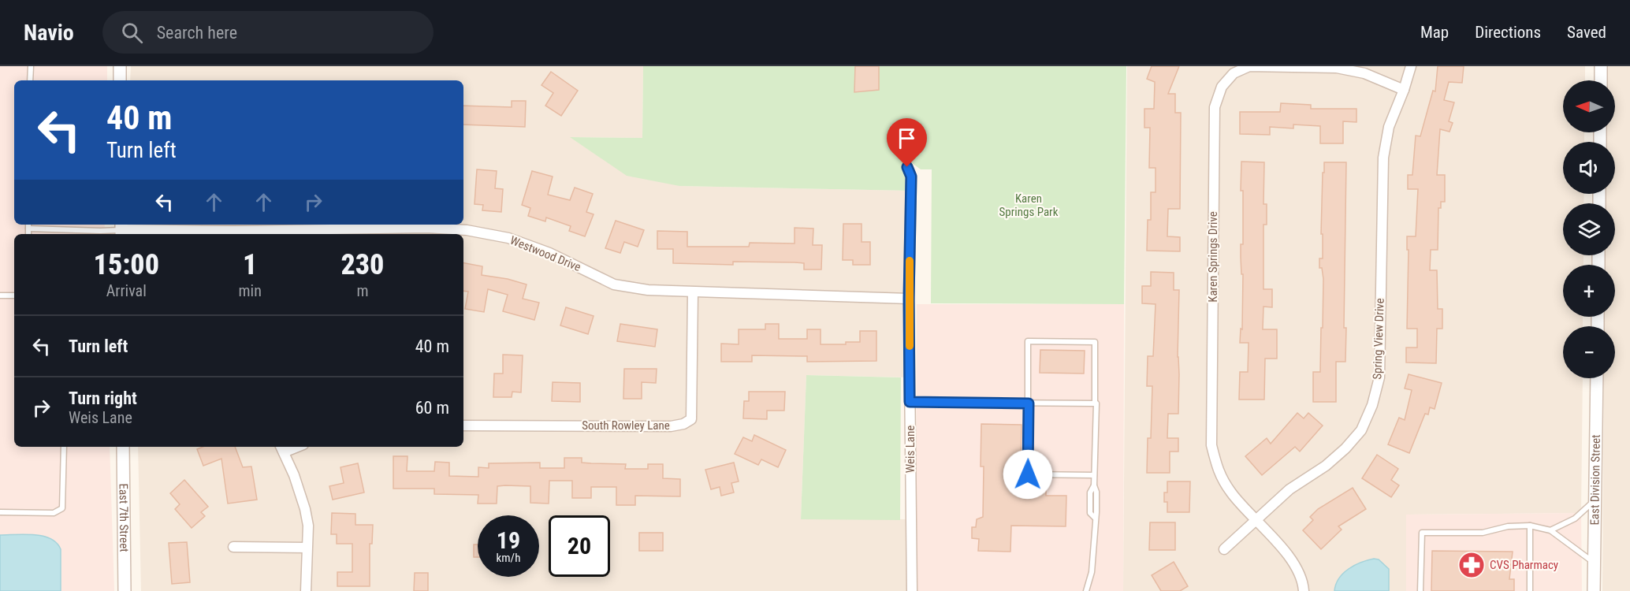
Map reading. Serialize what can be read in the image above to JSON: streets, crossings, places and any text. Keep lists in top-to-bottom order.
{
  "streets": {
    "street": [
      "Westwood Drive",
      "Karen Springs Drive",
      "Spring View Drive",
      "South Rowley Lane",
      "Weis Lane",
      "East Division Street",
      "East 7th Street"
    ]
  },
  "crossings": [
    ["Westwood Drive", "South Rowley Lane"],
    ["Westwood Drive", "Weis Lane"],
    ["Karen Springs Drive", "Spring View Drive"]
  ],
  "parks": ["Karen Springs Park"],
  "places": {
    "pharmacy": ["CVS Pharmacy"]
  },
  "north": "left",
  "page": {
    "header": "Navio",
    "search": "Search here",
    "nav": ["Map", "Directions", "Saved"],
    "map_buttons": ["+", "−"],
    "turn": ["40 m", "Turn left"],
    "eta": [
      "15:00",
      "Arrival",
      "1",
      "min",
      "230",
      "m"
    ],
    "list": [
      {
        "name": "Turn left",
        "value": "40 m"
      },
      {
        "name": "Turn right",
        "note": "Weis Lane",
        "value": "60 m"
      }
    ],
    "speed": "19 km/h",
    "limit": "20"
  }
}
